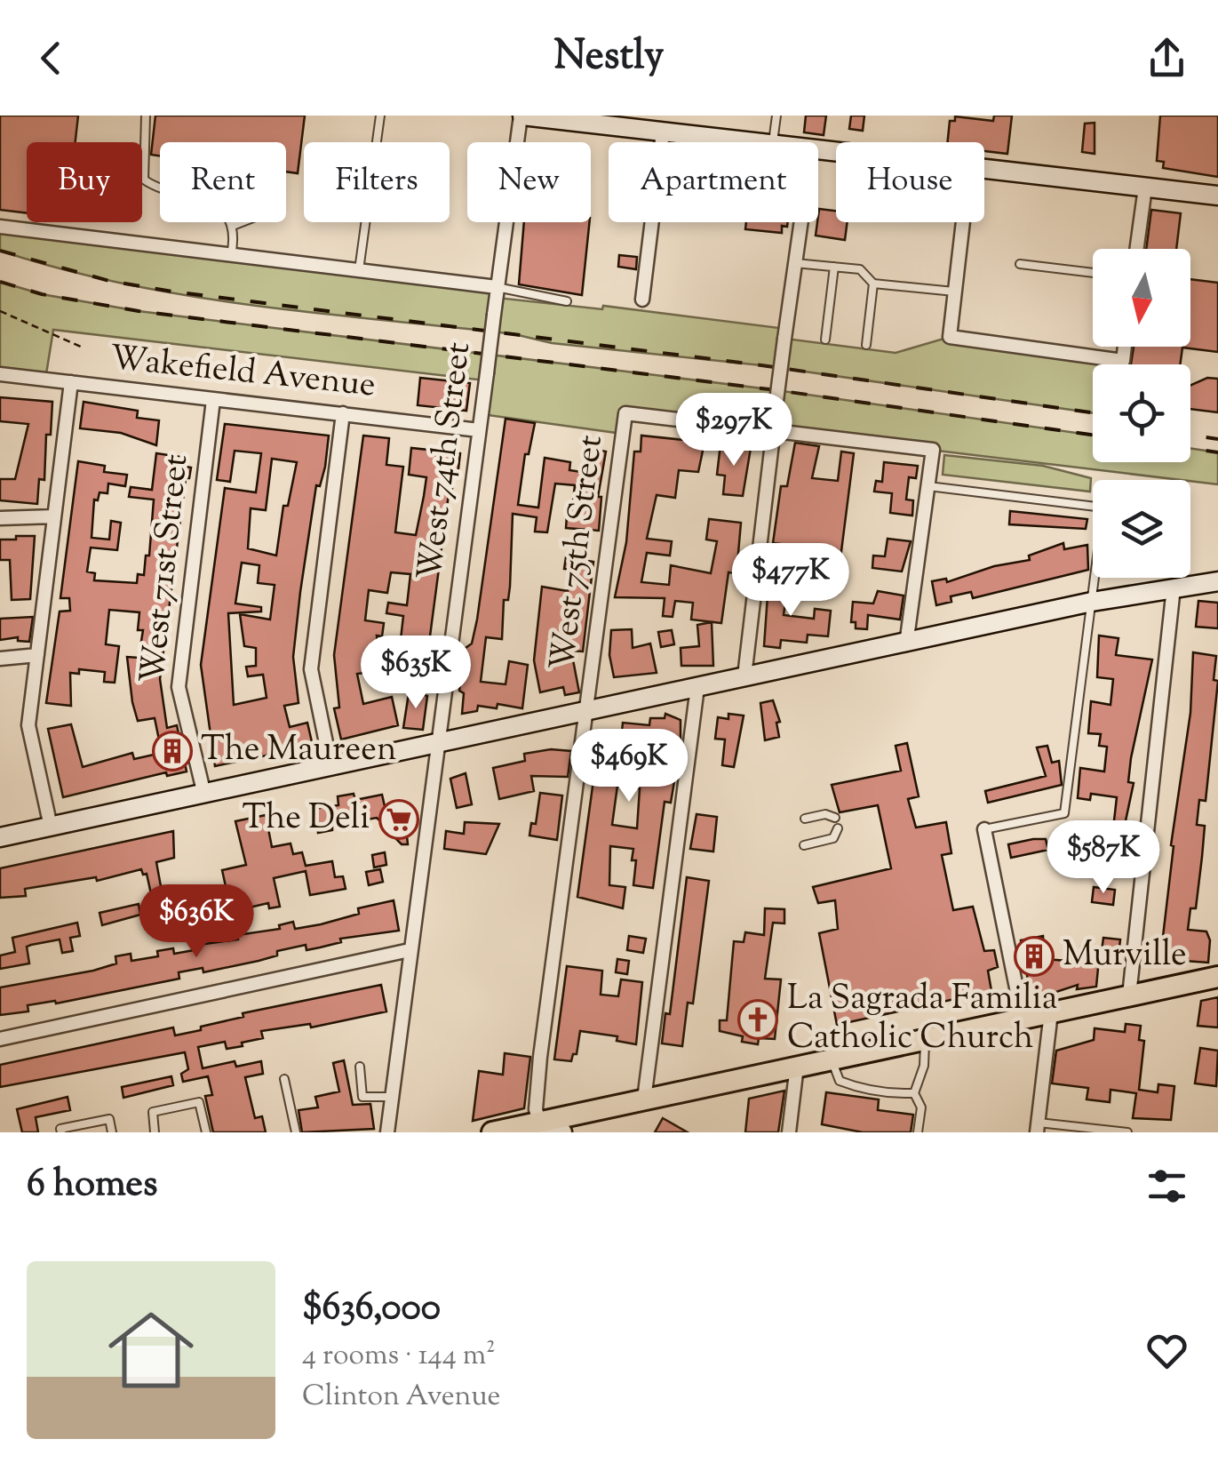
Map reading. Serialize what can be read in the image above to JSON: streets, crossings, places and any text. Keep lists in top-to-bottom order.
{
  "streets": {
    "street": [
      "Wakefield Avenue",
      "West 74th Street",
      "West 75th Street",
      "West 71st Street"
    ]
  },
  "crossings": [
    ["Wakefield Avenue", "West 74th Street"],
    ["Wakefield Avenue", "West 71st Street"]
  ],
  "places": {
    "building": ["The Maureen", "Murville"],
    "supermarket": ["The Deli"],
    "church": ["La Sagrada Familia Catholic Church"]
  },
  "north": "bottom",
  "page": {
    "header": "Nestly",
    "chip": [
      "Buy",
      "Rent",
      "Filters",
      "New",
      "Apartment",
      "House"
    ],
    "price": [
      "$297K",
      "$477K",
      "$635K",
      "$469K",
      "$587K",
      "$636K"
    ],
    "heading": "6 homes",
    "list": [
      {
        "name": "$636,000",
        "note": "4 rooms · 144 m² · Clinton Avenue"
      }
    ]
  }
}
